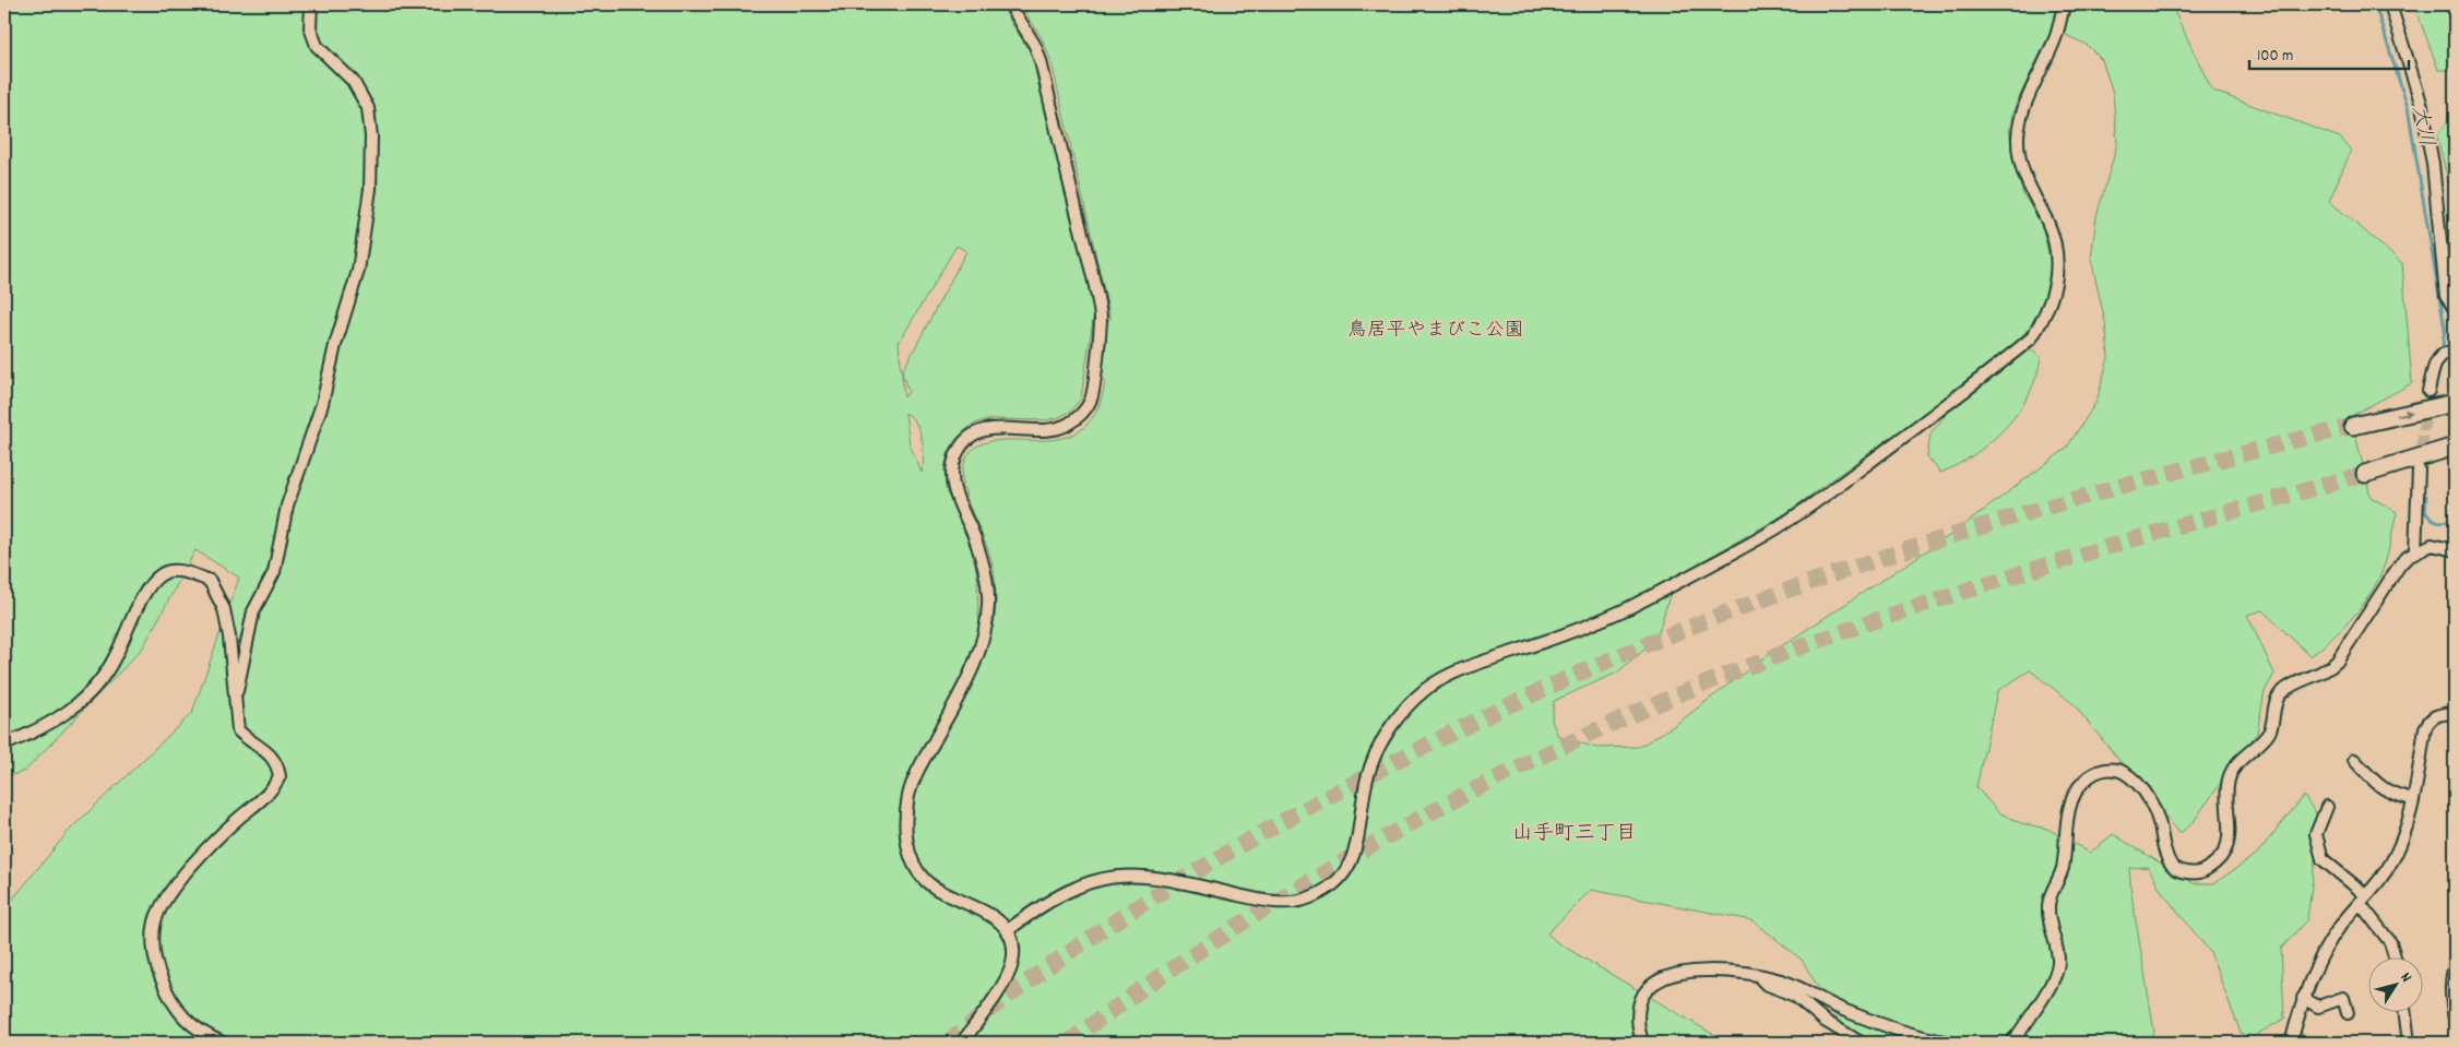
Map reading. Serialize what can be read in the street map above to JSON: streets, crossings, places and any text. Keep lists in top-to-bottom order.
{
  "districts": ["山手町三丁目"],
  "water": ["大川"],
  "parks": ["鳥居平やまびこ公園"],
  "scale_bar": "100 m",
  "north": "top right"
}
